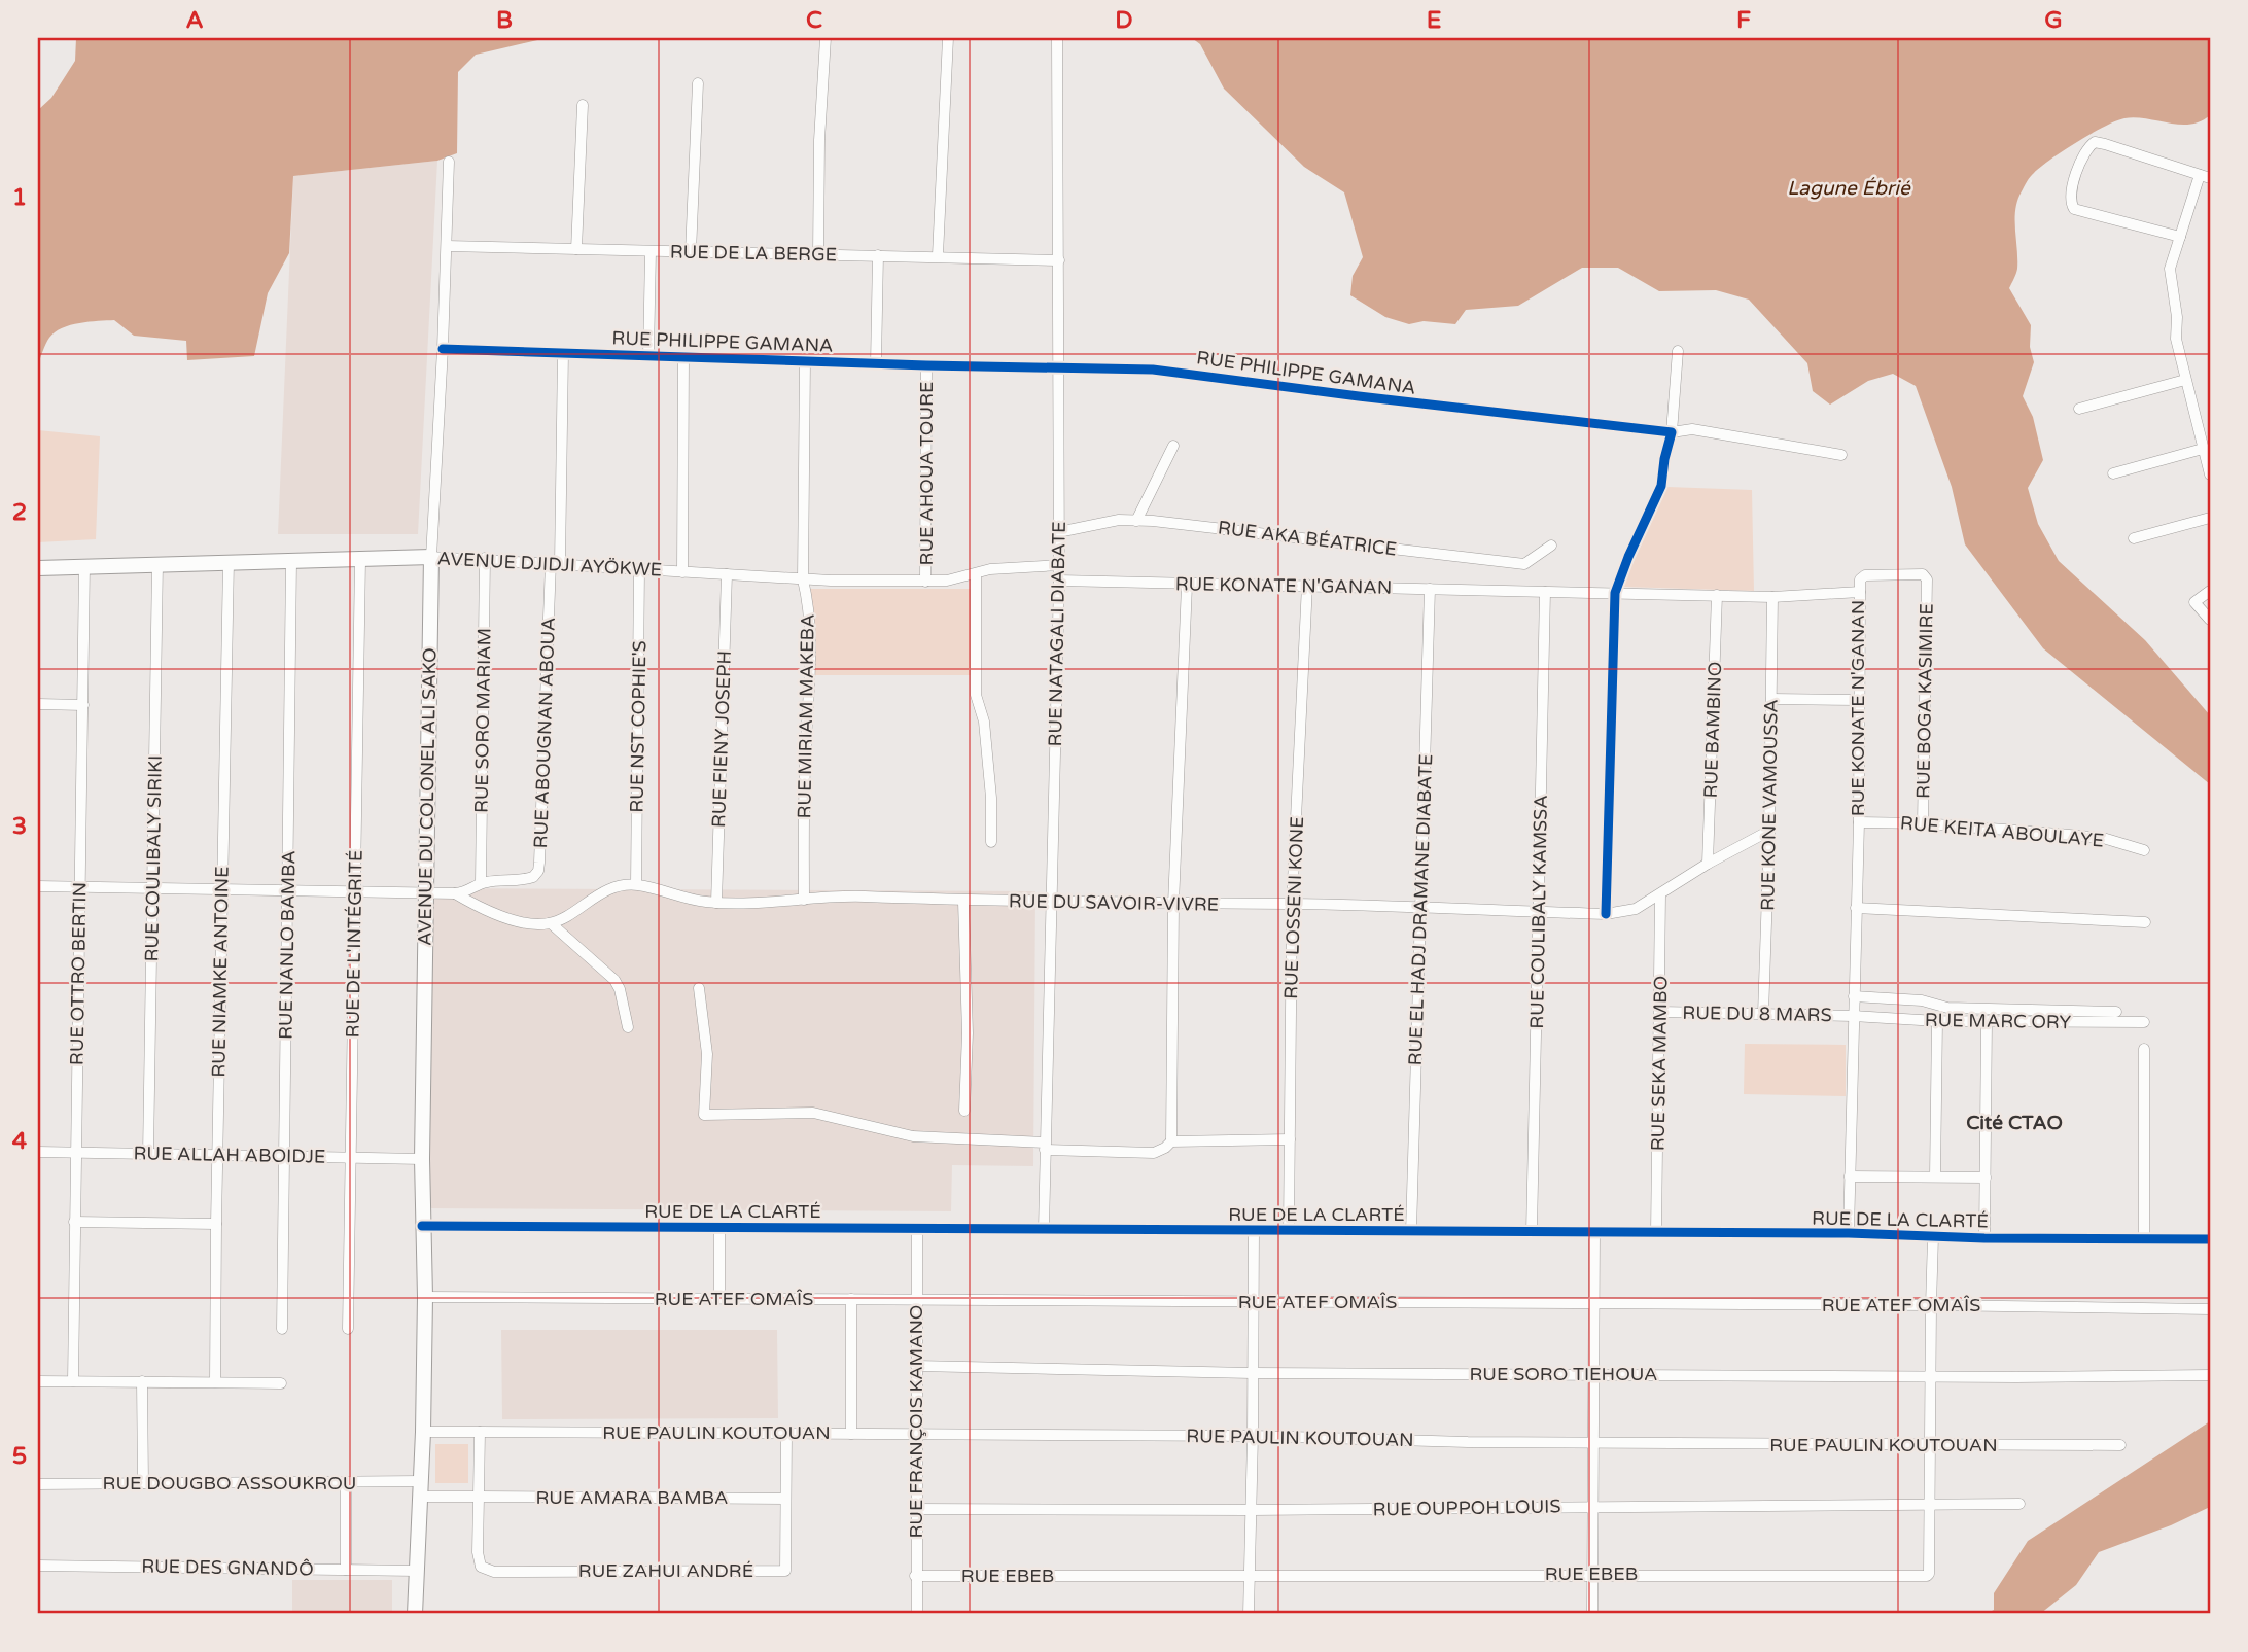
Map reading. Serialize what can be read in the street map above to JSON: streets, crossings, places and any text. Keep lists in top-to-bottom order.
{
  "streets": {
    "street": [
      "RUE DE LA BERGE",
      "RUE PHILIPPE GAMANA",
      "RUE AHOUA TOURE",
      "RUE AKA BÉATRICE",
      "AVENUE DJIDJI AYÖKWE",
      "RUE KONATE N'GANAN",
      "RUE NATAGALI DIABATE",
      "RUE BOGA KASIMIRE",
      "RUE MIRIAM MAKEBA",
      "RUE SORO MARIAM",
      "RUE NST COPHIE'S",
      "RUE BAMBINO",
      "RUE ABOUGNAN ABOUA",
      "RUE FIENY JOSEPH",
      "AVENUE DU COLONEL ALI SAKO",
      "RUE KONE VAMOUSSA",
      "RUE KEITA ABOULAYE",
      "RUE COULIBALY SIRIKI",
      "RUE DU SAVOIR-VIVRE",
      "RUE LOSSENI KONE",
      "RUE EL HADJ DRAMANE DIABATE",
      "RUE COULIBALY KAMSSA",
      "RUE DE L'INTÉGRITÉ",
      "RUE NANLO BAMBA",
      "RUE NIAMKE ANTOINE",
      "RUE OTTRO BERTIN",
      "RUE DU 8 MARS",
      "RUE MARC ORY",
      "RUE SEKA MAMBO",
      "RUE ALLAH ABOIDJE",
      "RUE DE LA CLARTÉ",
      "RUE ATEF OMAÎS",
      "RUE SORO TIEHOUA",
      "RUE FRANÇOIS KAMANO",
      "RUE PAULIN KOUTOUAN",
      "RUE DOUGBO ASSOUKROU",
      "RUE AMARA BAMBA",
      "RUE OUPPOH LOUIS",
      "RUE DES GNANDÔ",
      "RUE ZAHUI ANDRÉ",
      "RUE EBEB"
    ]
  },
  "crossings": [
    ["RUE DE LA BERGE", "RUE NATAGALI DIABATE"],
    ["RUE DE LA BERGE", "AVENUE DU COLONEL ALI SAKO"],
    ["RUE PHILIPPE GAMANA", "RUE AHOUA TOURE"],
    ["RUE PHILIPPE GAMANA", "RUE NATAGALI DIABATE"],
    ["RUE PHILIPPE GAMANA", "RUE MIRIAM MAKEBA"],
    ["RUE PHILIPPE GAMANA", "AVENUE DU COLONEL ALI SAKO"],
    ["RUE AHOUA TOURE", "AVENUE DJIDJI AYÖKWE"],
    ["RUE AKA BÉATRICE", "RUE NATAGALI DIABATE"],
    ["AVENUE DJIDJI AYÖKWE", "RUE NATAGALI DIABATE"],
    ["AVENUE DJIDJI AYÖKWE", "RUE MIRIAM MAKEBA"],
    ["AVENUE DJIDJI AYÖKWE", "RUE SORO MARIAM"],
    ["AVENUE DJIDJI AYÖKWE", "RUE NST COPHIE'S"],
    ["AVENUE DJIDJI AYÖKWE", "RUE ABOUGNAN ABOUA"],
    ["AVENUE DJIDJI AYÖKWE", "RUE FIENY JOSEPH"],
    ["AVENUE DJIDJI AYÖKWE", "AVENUE DU COLONEL ALI SAKO"],
    ["AVENUE DJIDJI AYÖKWE", "RUE COULIBALY SIRIKI"],
    ["AVENUE DJIDJI AYÖKWE", "RUE DE L'INTÉGRITÉ"],
    ["AVENUE DJIDJI AYÖKWE", "RUE NANLO BAMBA"],
    ["AVENUE DJIDJI AYÖKWE", "RUE NIAMKE ANTOINE"],
    ["AVENUE DJIDJI AYÖKWE", "RUE OTTRO BERTIN"],
    ["RUE KONATE N'GANAN", "RUE NATAGALI DIABATE"],
    ["RUE KONATE N'GANAN", "RUE BOGA KASIMIRE"],
    ["RUE KONATE N'GANAN", "RUE BAMBINO"],
    ["RUE KONATE N'GANAN", "RUE KONE VAMOUSSA"],
    ["RUE KONATE N'GANAN", "RUE KEITA ABOULAYE"],
    ["RUE KONATE N'GANAN", "RUE LOSSENI KONE"],
    ["RUE KONATE N'GANAN", "RUE EL HADJ DRAMANE DIABATE"],
    ["RUE KONATE N'GANAN", "RUE COULIBALY KAMSSA"],
    ["RUE KONATE N'GANAN", "RUE DU 8 MARS"],
    ["RUE KONATE N'GANAN", "RUE MARC ORY"],
    ["RUE KONATE N'GANAN", "RUE DE LA CLARTÉ"],
    ["RUE NATAGALI DIABATE", "RUE DU SAVOIR-VIVRE"],
    ["RUE NATAGALI DIABATE", "RUE DE LA CLARTÉ"],
    ["RUE BOGA KASIMIRE", "RUE KEITA ABOULAYE"],
    ["RUE MIRIAM MAKEBA", "RUE DU SAVOIR-VIVRE"],
    ["RUE SORO MARIAM", "RUE ABOUGNAN ABOUA"],
    ["RUE NST COPHIE'S", "RUE DU SAVOIR-VIVRE"],
    ["RUE BAMBINO", "RUE DU SAVOIR-VIVRE"],
    ["RUE ABOUGNAN ABOUA", "AVENUE DU COLONEL ALI SAKO"],
    ["RUE ABOUGNAN ABOUA", "RUE COULIBALY SIRIKI"],
    ["RUE ABOUGNAN ABOUA", "RUE DE L'INTÉGRITÉ"],
    ["RUE ABOUGNAN ABOUA", "RUE NANLO BAMBA"],
    ["RUE ABOUGNAN ABOUA", "RUE NIAMKE ANTOINE"],
    ["RUE ABOUGNAN ABOUA", "RUE OTTRO BERTIN"],
    ["RUE FIENY JOSEPH", "RUE DU SAVOIR-VIVRE"],
    ["AVENUE DU COLONEL ALI SAKO", "RUE ALLAH ABOIDJE"],
    ["AVENUE DU COLONEL ALI SAKO", "RUE DE LA CLARTÉ"],
    ["AVENUE DU COLONEL ALI SAKO", "RUE ATEF OMAÎS"],
    ["AVENUE DU COLONEL ALI SAKO", "RUE PAULIN KOUTOUAN"],
    ["AVENUE DU COLONEL ALI SAKO", "RUE DOUGBO ASSOUKROU"],
    ["AVENUE DU COLONEL ALI SAKO", "RUE DES GNANDÔ"],
    ["RUE KONE VAMOUSSA", "RUE DU SAVOIR-VIVRE"],
    ["RUE KONE VAMOUSSA", "RUE DU 8 MARS"],
    ["RUE COULIBALY SIRIKI", "RUE ALLAH ABOIDJE"],
    ["RUE DU SAVOIR-VIVRE", "RUE LOSSENI KONE"],
    ["RUE DU SAVOIR-VIVRE", "RUE EL HADJ DRAMANE DIABATE"],
    ["RUE DU SAVOIR-VIVRE", "RUE COULIBALY KAMSSA"],
    ["RUE DU SAVOIR-VIVRE", "RUE SEKA MAMBO"],
    ["RUE LOSSENI KONE", "RUE DE LA CLARTÉ"],
    ["RUE EL HADJ DRAMANE DIABATE", "RUE DE LA CLARTÉ"],
    ["RUE COULIBALY KAMSSA", "RUE DE LA CLARTÉ"],
    ["RUE DE L'INTÉGRITÉ", "RUE ALLAH ABOIDJE"],
    ["RUE NANLO BAMBA", "RUE ALLAH ABOIDJE"],
    ["RUE NIAMKE ANTOINE", "RUE ALLAH ABOIDJE"],
    ["RUE OTTRO BERTIN", "RUE ALLAH ABOIDJE"],
    ["RUE DU 8 MARS", "RUE MARC ORY"],
    ["RUE DU 8 MARS", "RUE SEKA MAMBO"],
    ["RUE SEKA MAMBO", "RUE DE LA CLARTÉ"],
    ["RUE DE LA CLARTÉ", "RUE FRANÇOIS KAMANO"],
    ["RUE DE LA CLARTÉ", "RUE EBEB"],
    ["RUE ATEF OMAÎS", "RUE FRANÇOIS KAMANO"],
    ["RUE ATEF OMAÎS", "RUE EBEB"],
    ["RUE SORO TIEHOUA", "RUE FRANÇOIS KAMANO"],
    ["RUE SORO TIEHOUA", "RUE EBEB"],
    ["RUE FRANÇOIS KAMANO", "RUE PAULIN KOUTOUAN"],
    ["RUE FRANÇOIS KAMANO", "RUE OUPPOH LOUIS"],
    ["RUE FRANÇOIS KAMANO", "RUE EBEB"],
    ["RUE PAULIN KOUTOUAN", "RUE ZAHUI ANDRÉ"],
    ["RUE PAULIN KOUTOUAN", "RUE EBEB"],
    ["RUE DOUGBO ASSOUKROU", "RUE AMARA BAMBA"],
    ["RUE DOUGBO ASSOUKROU", "RUE ZAHUI ANDRÉ"],
    ["RUE AMARA BAMBA", "RUE ZAHUI ANDRÉ"],
    ["RUE OUPPOH LOUIS", "RUE EBEB"]
  ],
  "districts": ["Cité CTAO"],
  "water": ["Lagune Ébrié"],
  "grid": {
    "columns": [
      "A",
      "B",
      "C",
      "D",
      "E",
      "F",
      "G"
    ],
    "rows": [
      "1",
      "2",
      "3",
      "4",
      "5"
    ]
  }
}
